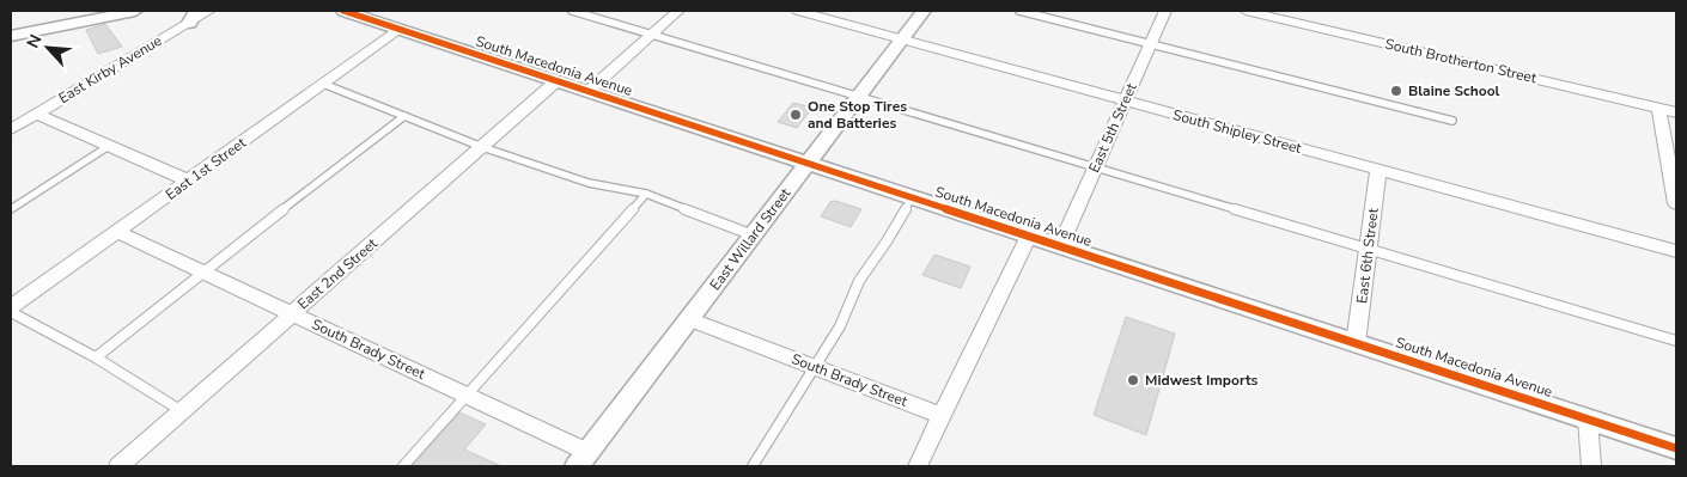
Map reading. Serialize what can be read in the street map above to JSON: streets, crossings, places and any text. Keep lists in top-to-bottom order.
{
  "streets": {
    "street": [
      "South Brotherton Street",
      "South Macedonia Avenue",
      "East Kirby Avenue",
      "East 5th Street",
      "South Shipley Street",
      "East 1st Street",
      "East Willard Street",
      "East 6th Street",
      "East 2nd Street",
      "South Brady Street"
    ]
  },
  "crossings": [
    ["South Macedonia Avenue", "East 5th Street"],
    ["South Macedonia Avenue", "East 1st Street"],
    ["South Macedonia Avenue", "East Willard Street"],
    ["South Macedonia Avenue", "East 6th Street"],
    ["South Macedonia Avenue", "East 2nd Street"],
    ["East 5th Street", "South Shipley Street"],
    ["South Shipley Street", "East Willard Street"],
    ["South Shipley Street", "East 6th Street"],
    ["East 1st Street", "South Brady Street"],
    ["East Willard Street", "South Brady Street"],
    ["East 2nd Street", "South Brady Street"]
  ],
  "places": ["Blaine School", "One Stop Tires and Batteries", "Midwest Imports"],
  "north": "top left"
}
